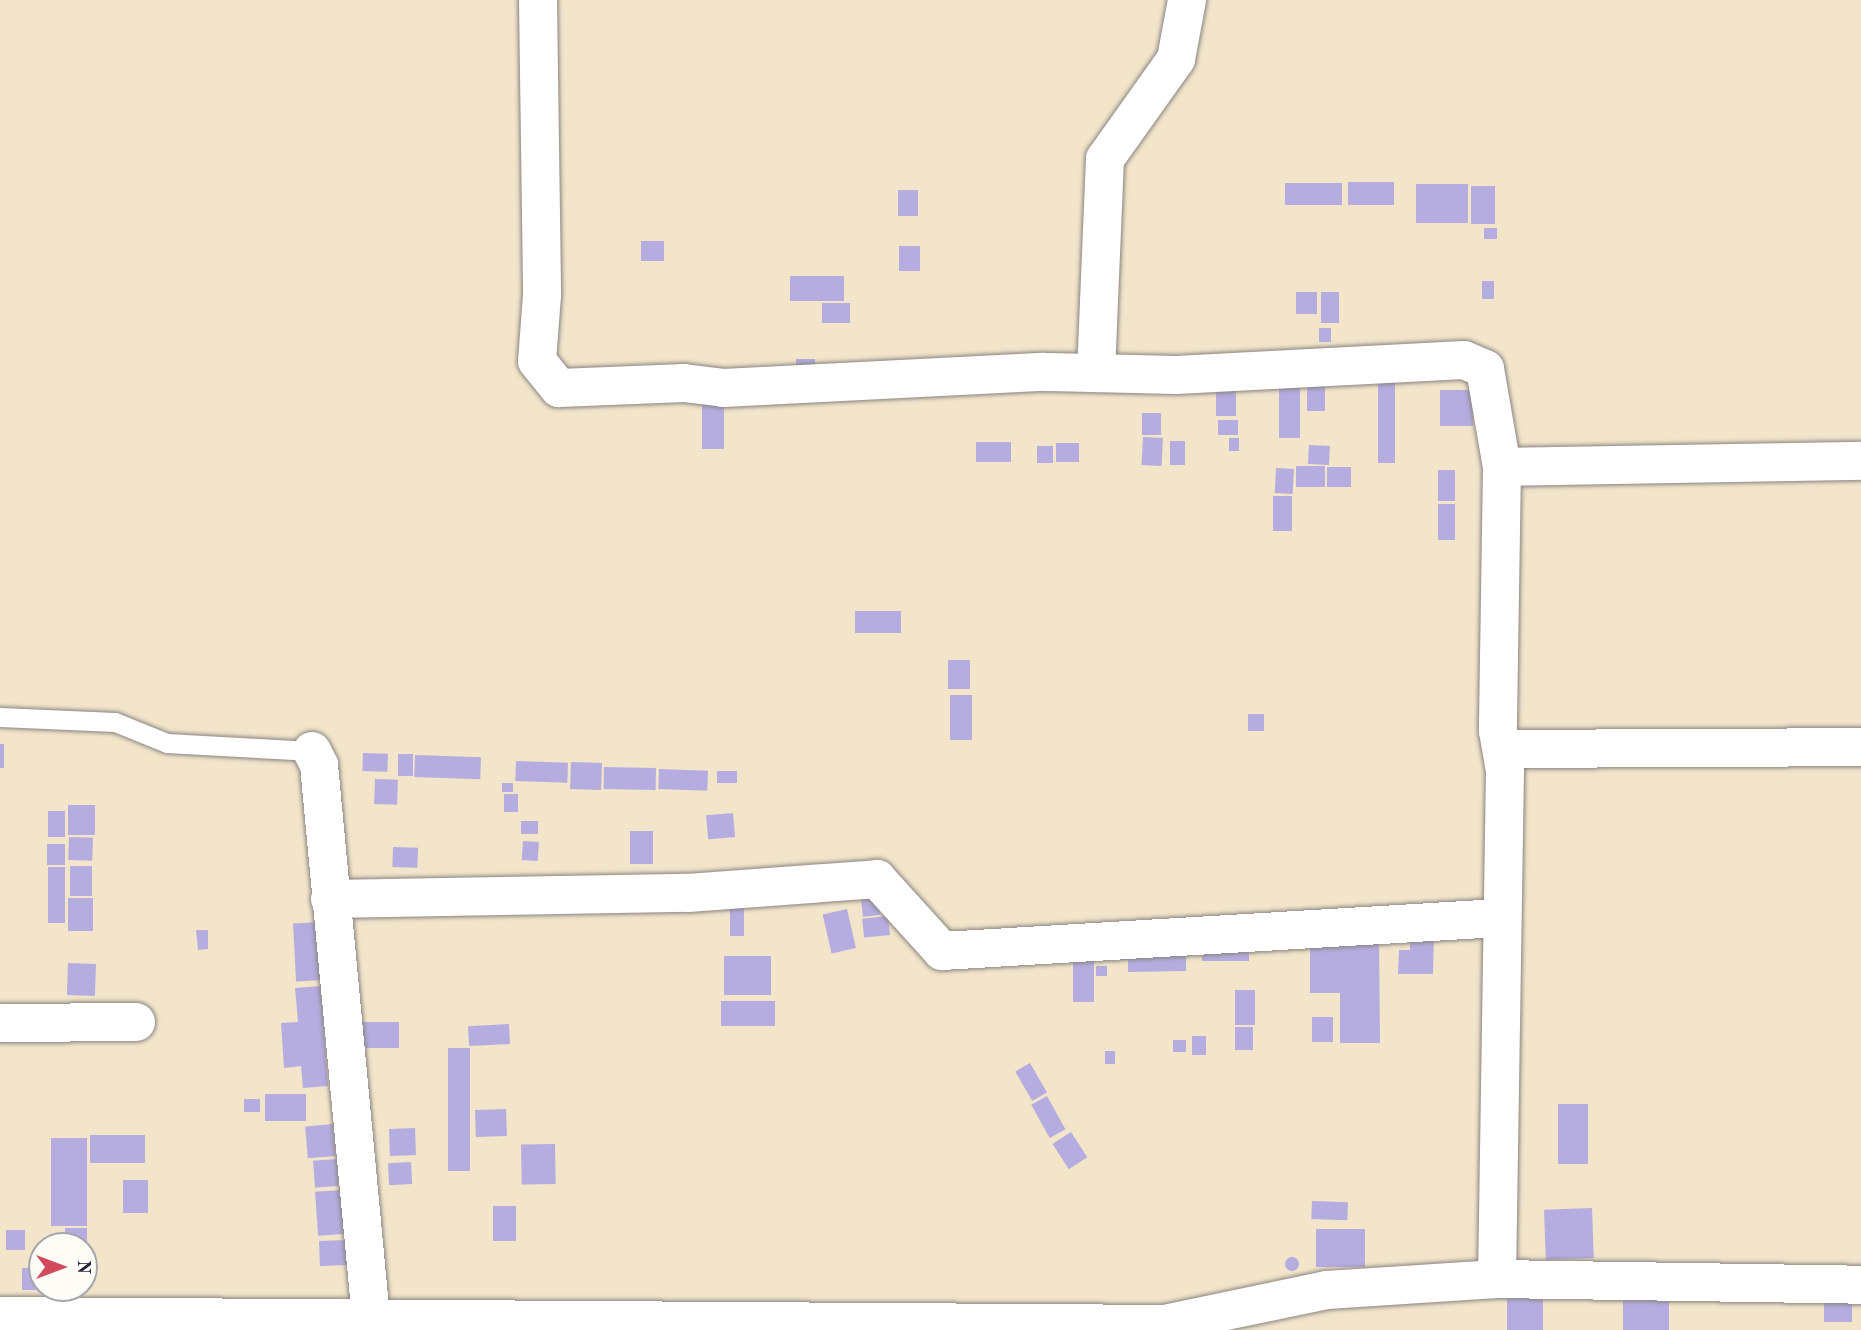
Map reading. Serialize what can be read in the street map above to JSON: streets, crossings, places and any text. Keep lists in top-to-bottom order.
{
  "north": "right"
}
